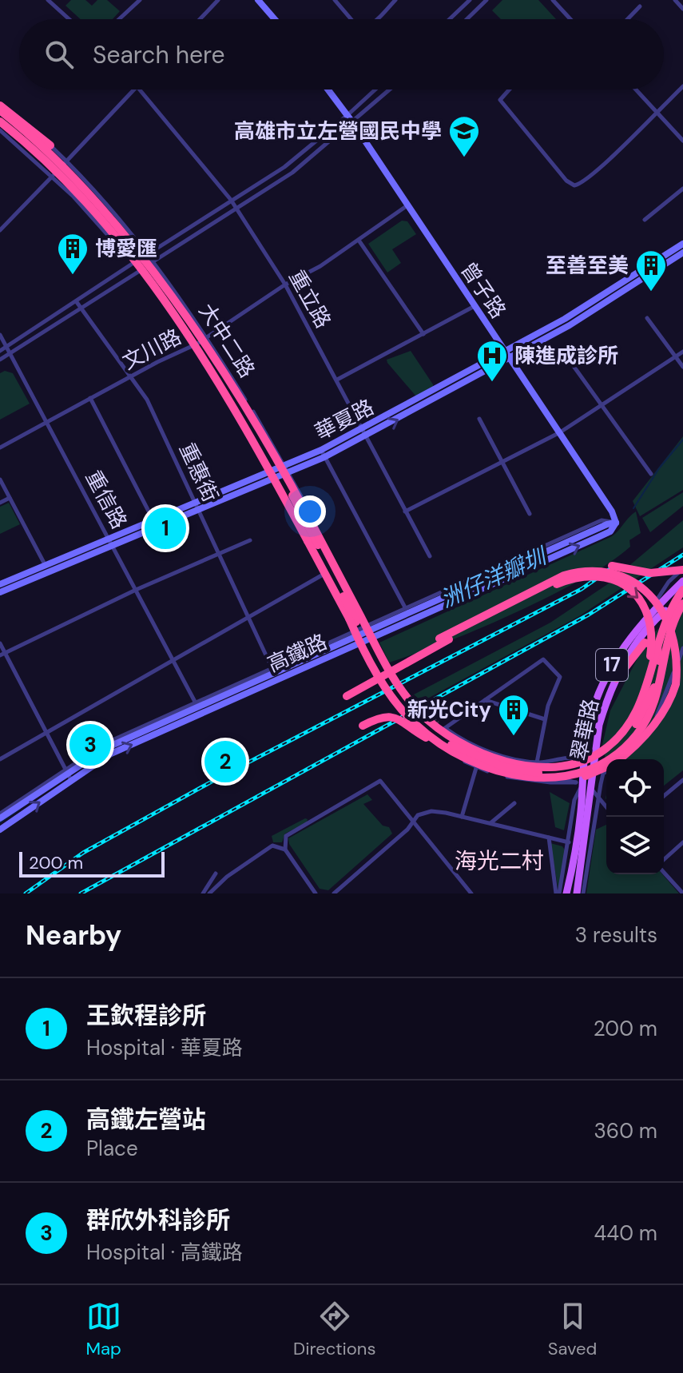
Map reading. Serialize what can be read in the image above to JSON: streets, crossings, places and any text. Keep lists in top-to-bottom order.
{
  "streets": {
    "main road": ["17", "翠華路"],
    "street": [
      "曾子路",
      "重立路",
      "大中二路",
      "文川路",
      "華夏路",
      "重惠街",
      "重信路",
      "高鐵路"
    ]
  },
  "crossings": [
    ["曾子路", "文川路"],
    ["曾子路", "華夏路"],
    ["曾子路", "高鐵路"],
    ["重立路", "文川路"],
    ["重立路", "華夏路"],
    ["大中二路", "文川路"],
    ["大中二路", "華夏路"],
    ["大中二路", "高鐵路"],
    ["文川路", "重惠街"],
    ["文川路", "重信路"],
    ["華夏路", "重惠街"],
    ["華夏路", "重信路"],
    ["重惠街", "高鐵路"],
    ["重信路", "高鐵路"]
  ],
  "districts": ["海光二村"],
  "water": ["洲仔洋瓣圳"],
  "places": {
    "school or university": ["高雄市立左營國民中學"],
    "building": ["博愛匯", "至善至美", "新光City"],
    "hospital": ["陳進成診所"]
  },
  "scale_bar": "200 m",
  "page": {
    "search": "Search here",
    "pins": ["1", "3", "2"],
    "scale": "200 m",
    "heading": ["Nearby", "3 results"],
    "list": [
      {
        "mark": "1",
        "name": "王欽程診所",
        "note": "Hospital · 華夏路",
        "value": "200 m"
      },
      {
        "mark": "2",
        "name": "高鐵左營站",
        "note": "Place",
        "value": "360 m"
      },
      {
        "mark": "3",
        "name": "群欣外科診所",
        "note": "Hospital · 高鐵路",
        "value": "440 m"
      }
    ],
    "nav": ["Map", "Directions", "Saved"]
  }
}
